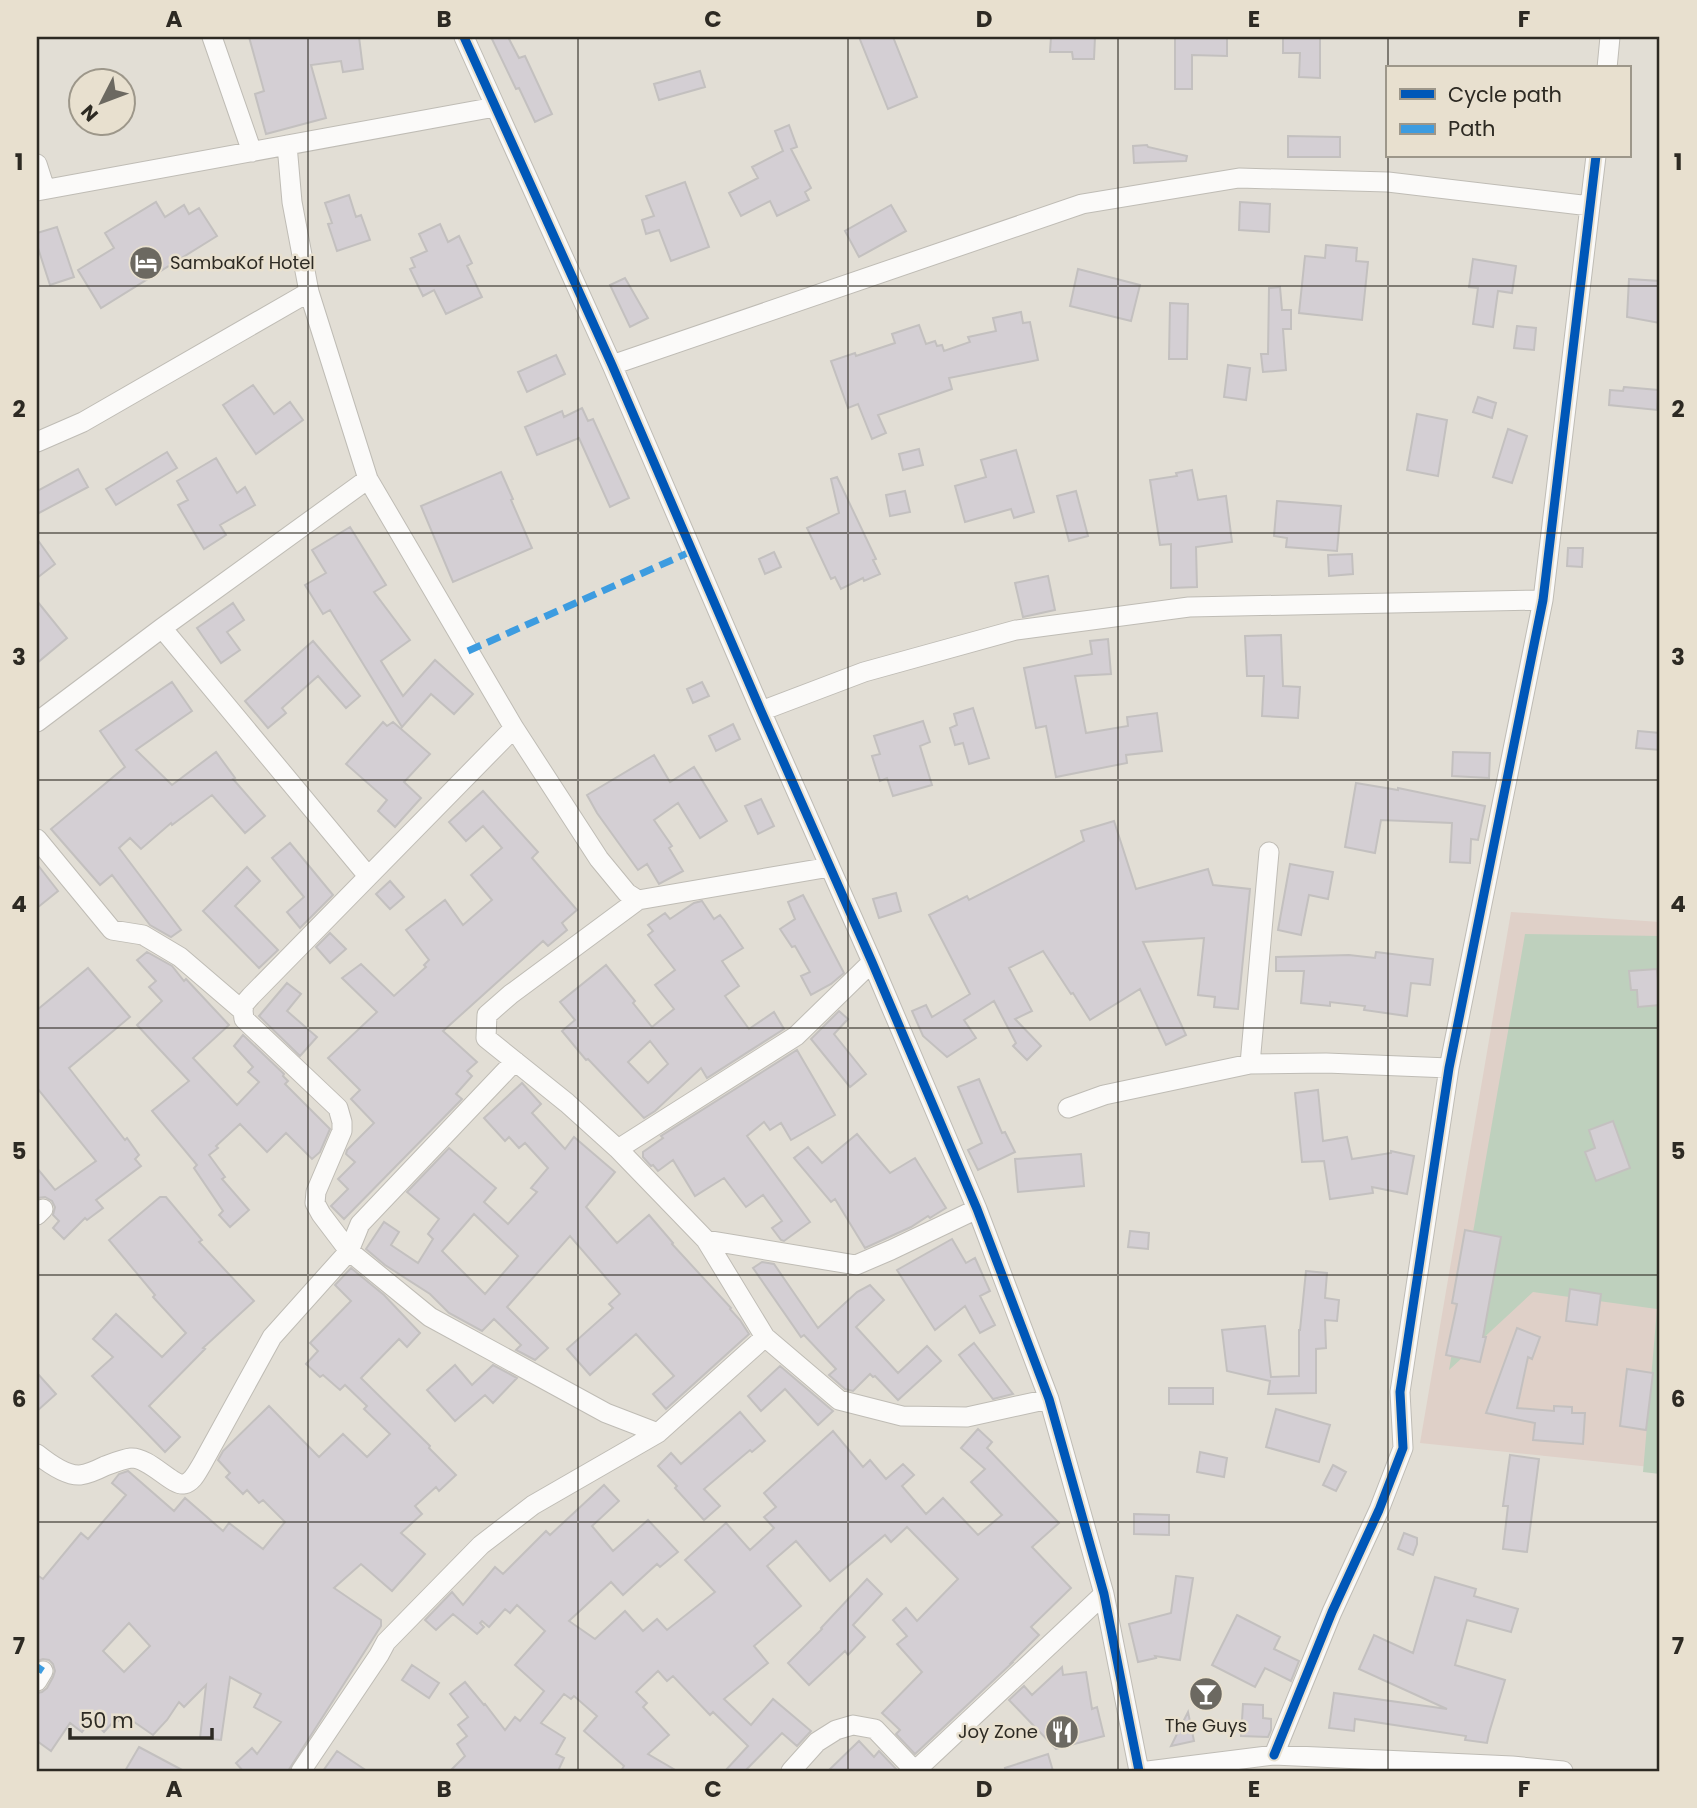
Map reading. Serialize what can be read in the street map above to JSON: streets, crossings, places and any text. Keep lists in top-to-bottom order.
{
  "places": {
    "hotel": ["SambaKof Hotel"],
    "bar": ["The Guys"],
    "restaurant": ["Joy Zone"]
  },
  "legend": ["Cycle path", "Path"],
  "scale_bar": "50 m",
  "north": "bottom left",
  "grid": {
    "columns": [
      "A",
      "B",
      "C",
      "D",
      "E",
      "F"
    ],
    "rows": [
      "1",
      "2",
      "3",
      "4",
      "5",
      "6",
      "7"
    ]
  }
}
